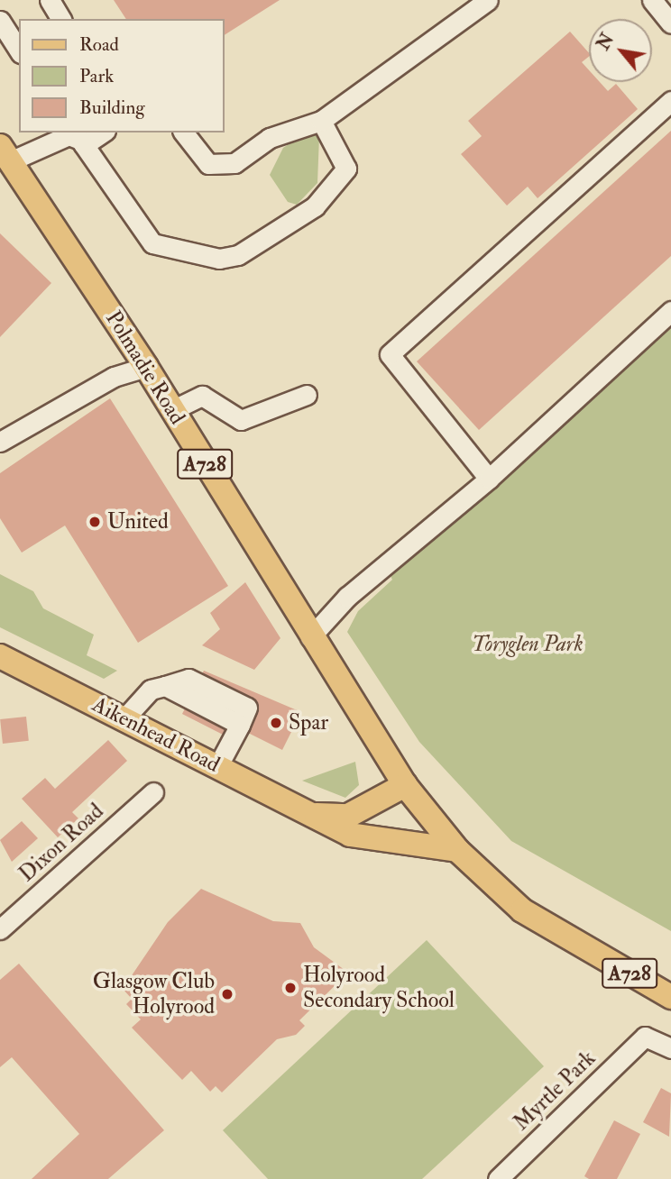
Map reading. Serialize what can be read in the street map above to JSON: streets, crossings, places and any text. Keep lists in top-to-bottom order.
{
  "streets": {
    "main road": ["Polmadie Road", "A728", "Aikenhead Road"],
    "street": ["Dixon Road", "Myrtle Park"]
  },
  "crossings": [
    ["Polmadie Road", "A728"],
    ["Polmadie Road", "Aikenhead Road"],
    ["A728", "Aikenhead Road"]
  ],
  "parks": ["Toryglen Park"],
  "places": [
    "United",
    "Spar",
    "Holyrood Secondary School",
    "Glasgow Club Holyrood"
  ],
  "legend": ["Road", "Park", "Building"],
  "north": "top left"
}
